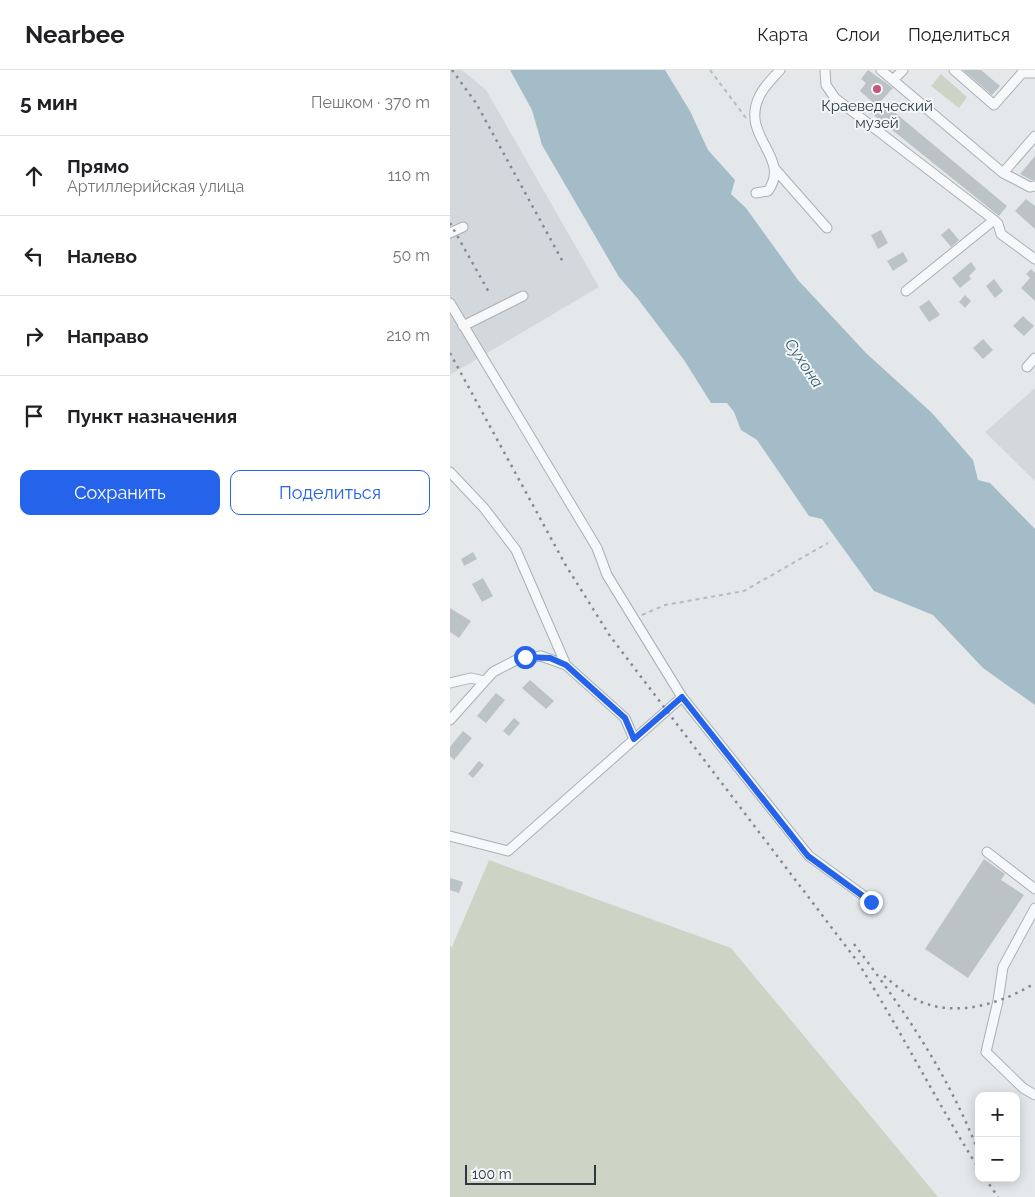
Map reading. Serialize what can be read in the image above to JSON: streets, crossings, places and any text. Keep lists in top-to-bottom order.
{
  "water": ["Сухона"],
  "places": ["Краеведческий музей"],
  "scale_bar": "100 m",
  "page": {
    "header": "Nearbee",
    "nav": ["Карта", "Слои", "Поделиться"],
    "heading": ["5 мин", "Пешком · 370 m"],
    "list": [
      ["Прямо", "Артиллерийская улица", "110 m"],
      ["Налево", "50 m"],
      ["Направо", "210 m"],
      "Пункт назначения"
    ],
    "buttons": ["Сохранить", "Поделиться"],
    "map_buttons": ["+", "−"],
    "scale": "100 m"
  }
}
